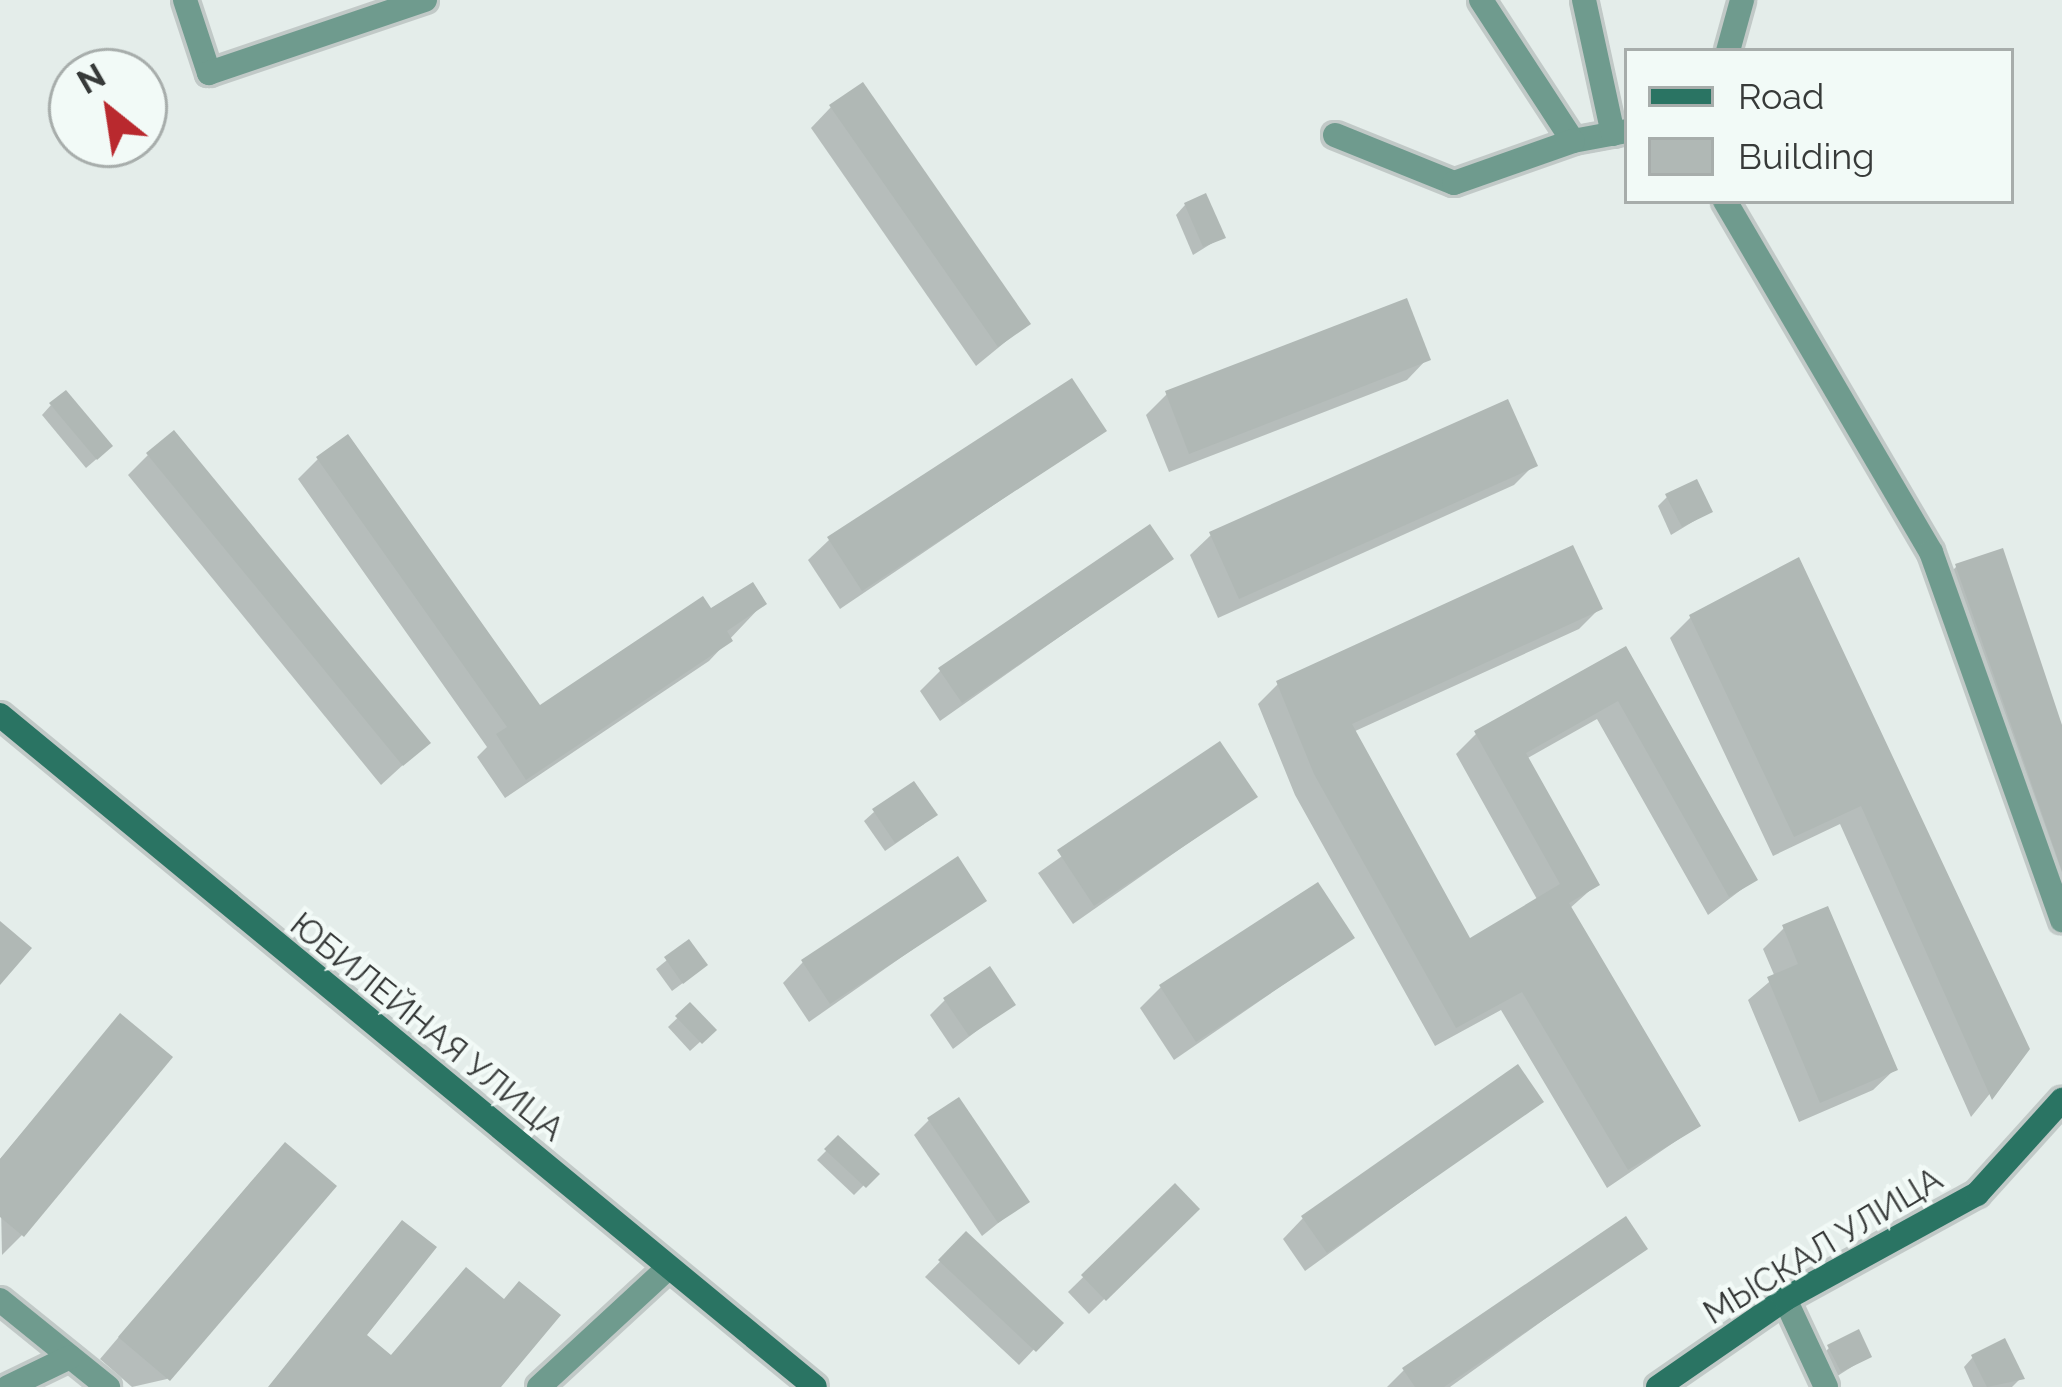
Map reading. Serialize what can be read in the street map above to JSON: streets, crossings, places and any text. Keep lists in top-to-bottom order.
{
  "streets": {
    "main road": ["ЮБИЛЕЙНАЯ УЛИЦА", "МЫСКАЛ УЛИЦА"]
  },
  "legend": ["Road", "Building"],
  "north": "top left"
}
